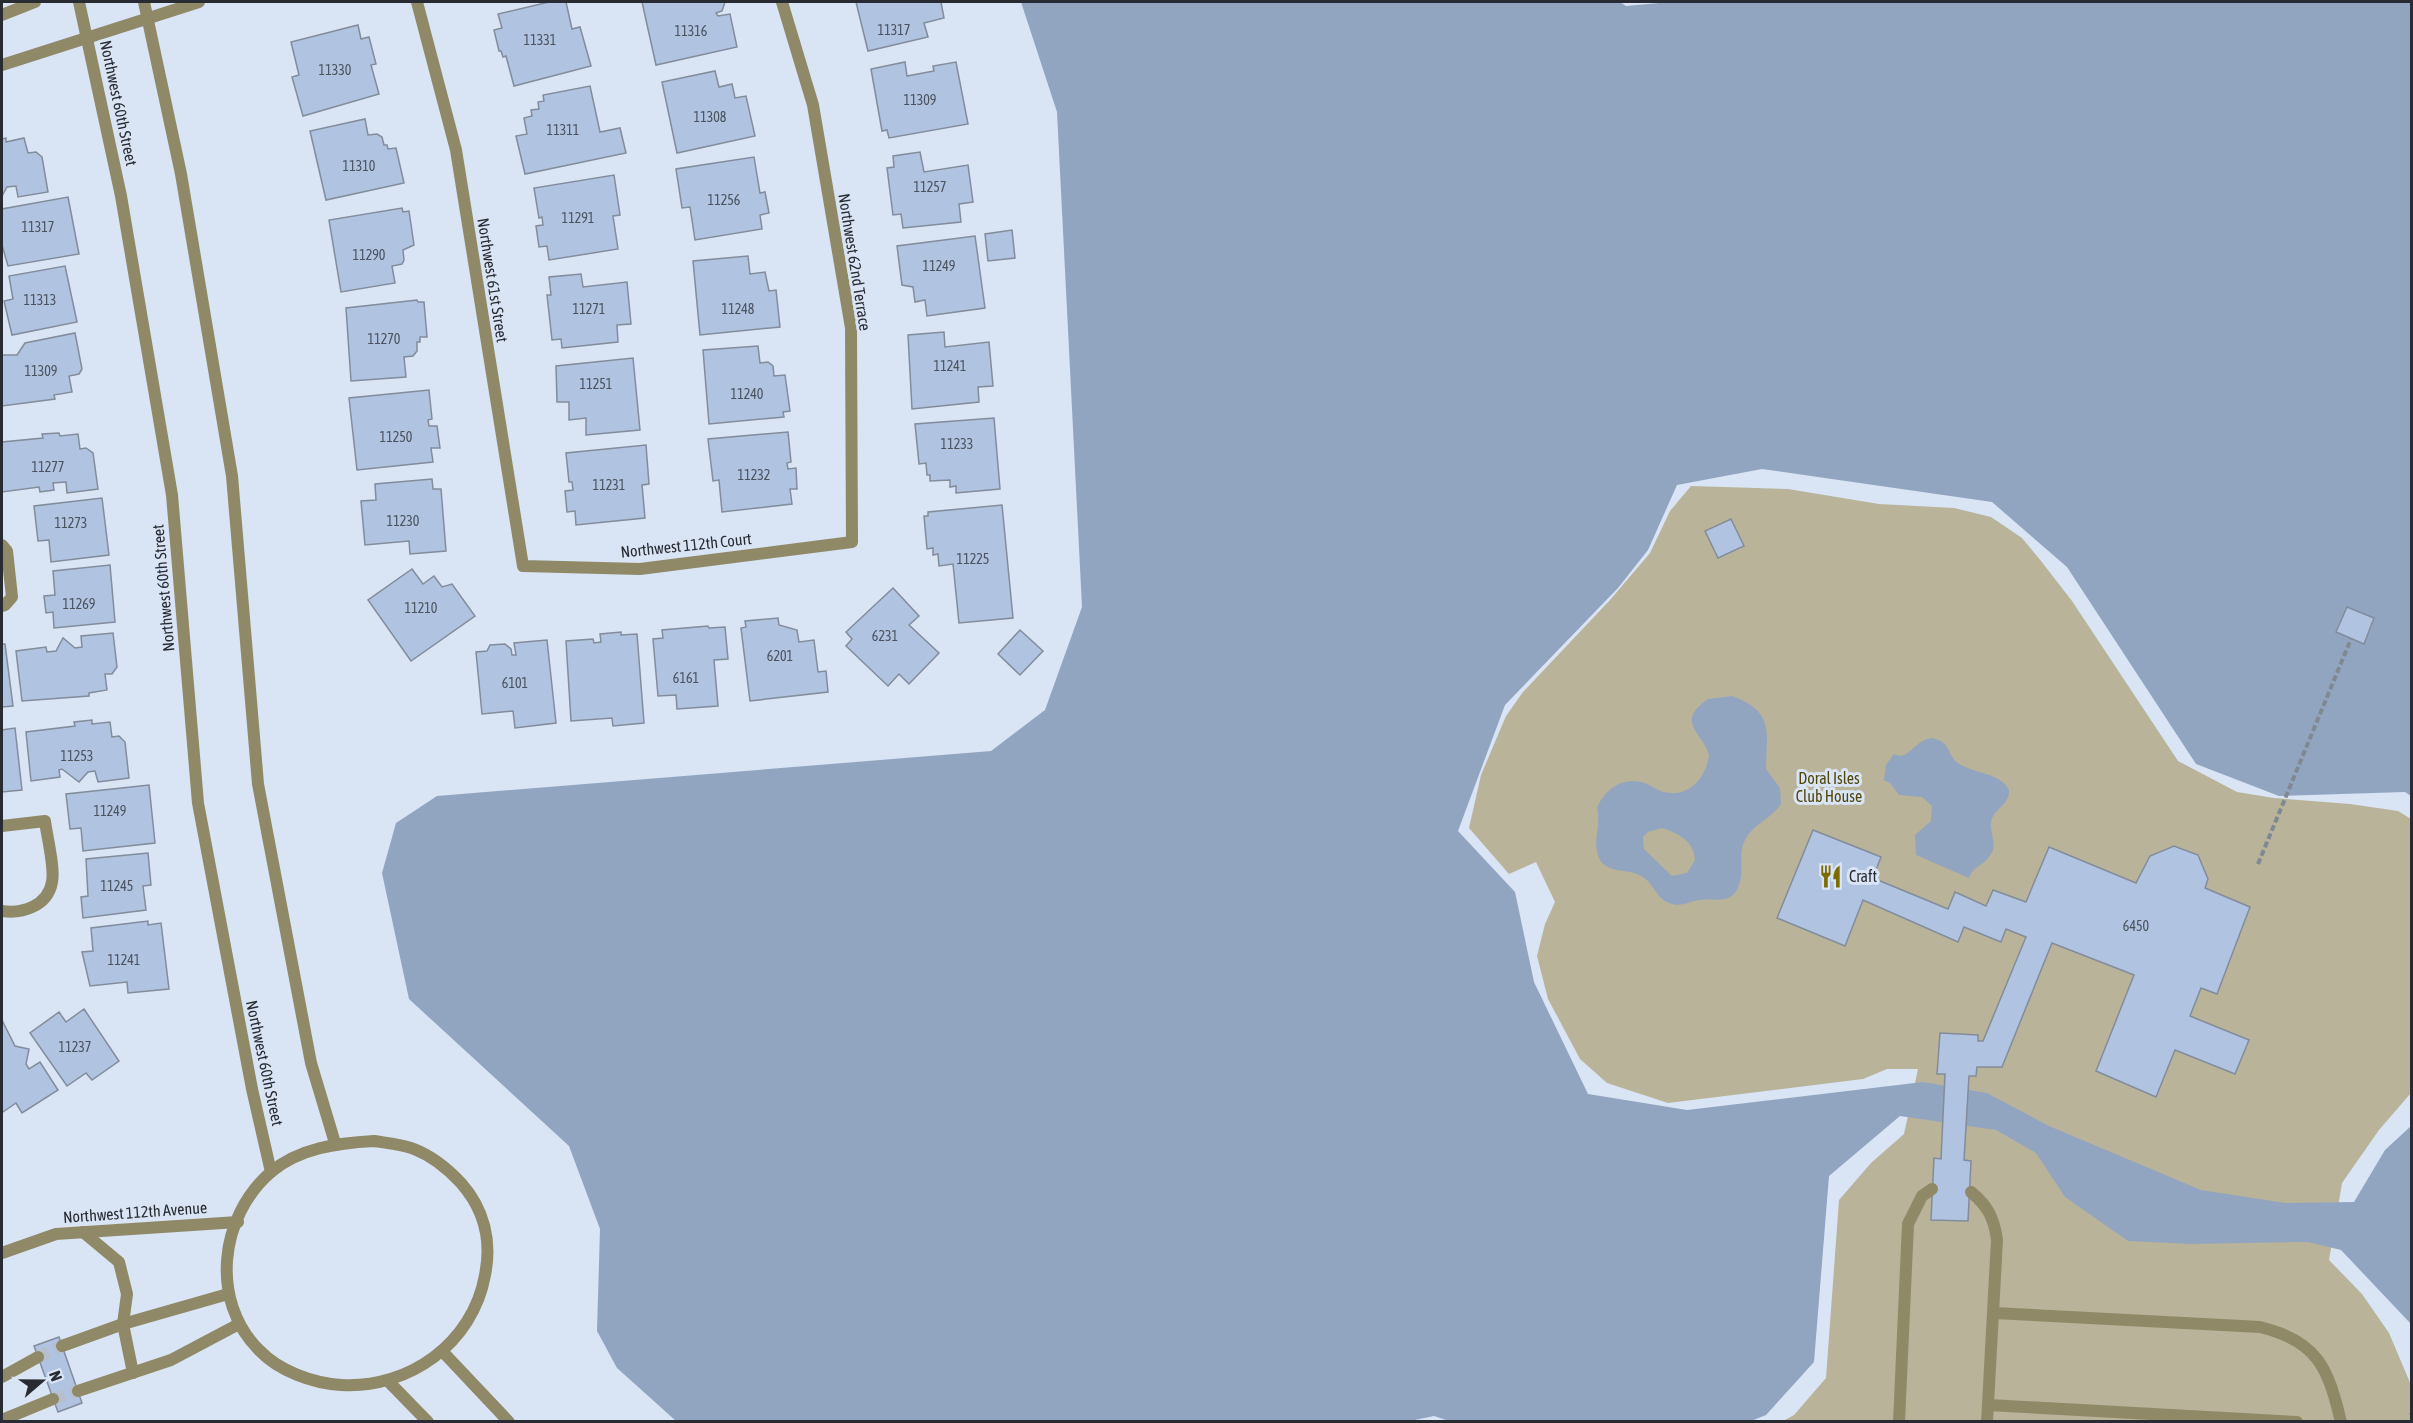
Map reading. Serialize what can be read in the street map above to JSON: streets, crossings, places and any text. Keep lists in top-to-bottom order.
{
  "streets": {
    "street": [
      "Northwest 60th Street",
      "Northwest 62nd Terrace",
      "Northwest 61st Street",
      "Northwest 112th Court",
      "Northwest 112th Avenue"
    ]
  },
  "crossings": [
    ["Northwest 62nd Terrace", "Northwest 112th Court"],
    ["Northwest 61st Street", "Northwest 112th Court"]
  ],
  "parks": ["Doral Isles Club House"],
  "places": {
    "restaurant": ["Craft"]
  },
  "house_numbers": [
    "11317",
    "11316",
    "11331",
    "11330",
    "11309",
    "11308",
    "11311",
    "11310",
    "11257",
    "11256",
    "11291",
    "11317",
    "11290",
    "11249",
    "11313",
    "11271",
    "11248",
    "11270",
    "11241",
    "11309",
    "11251",
    "11240",
    "11250",
    "11233",
    "11277",
    "11232",
    "11231",
    "11230",
    "11273",
    "11225",
    "11269",
    "11210",
    "6231",
    "6201",
    "6161",
    "6101",
    "11253",
    "11249",
    "11245",
    "6450",
    "11241",
    "11237"
  ],
  "north": "right"
}
